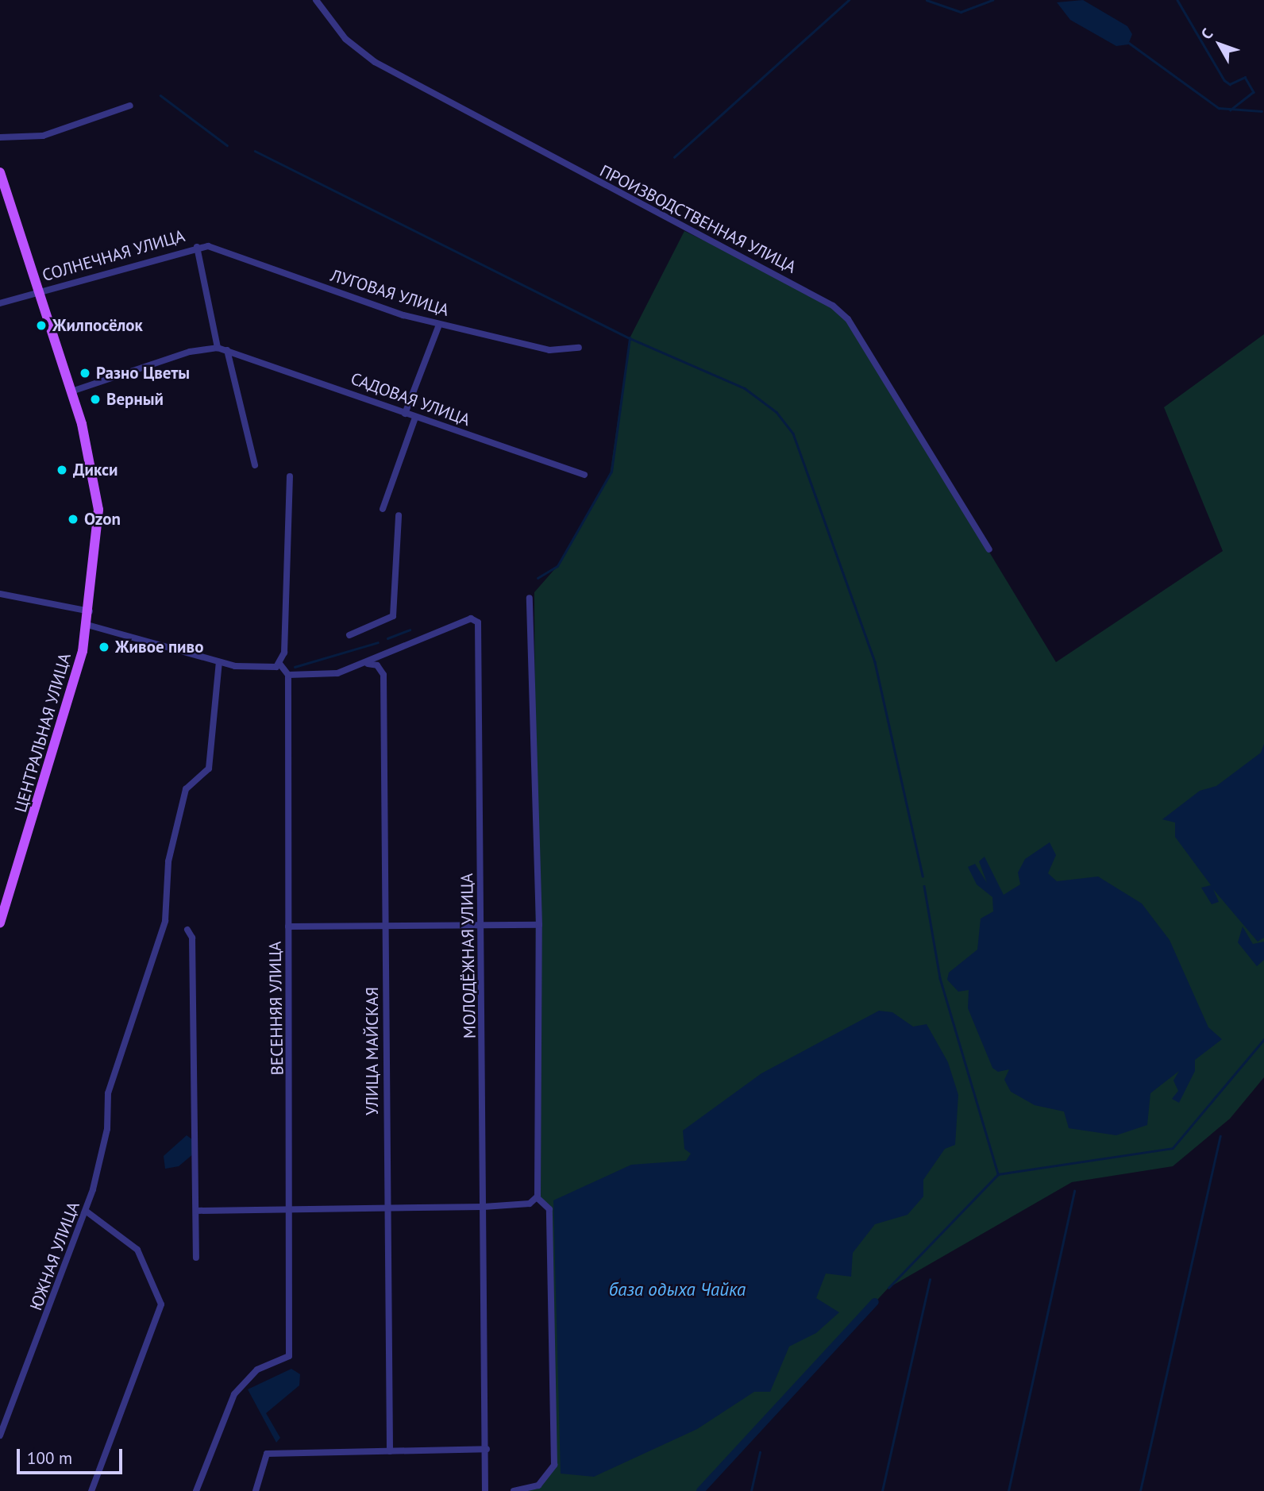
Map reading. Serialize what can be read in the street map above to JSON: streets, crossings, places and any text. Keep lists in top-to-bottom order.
{
  "streets": {
    "main road": ["ЦЕНТРАЛЬНАЯ УЛИЦА"],
    "street": [
      "ПРОИЗВОДСТВЕННАЯ УЛИЦА",
      "СОЛНЕЧНАЯ УЛИЦА",
      "ЛУГОВАЯ УЛИЦА",
      "САДОВАЯ УЛИЦА",
      "МОЛОДЁЖНАЯ УЛИЦА",
      "ВЕСЕННЯЯ УЛИЦА",
      "УЛИЦА МАЙСКАЯ",
      "ЮЖНАЯ УЛИЦА"
    ]
  },
  "crossings": [
    ["СОЛНЕЧНАЯ УЛИЦА", "ЛУГОВАЯ УЛИЦА"],
    ["СОЛНЕЧНАЯ УЛИЦА", "ЦЕНТРАЛЬНАЯ УЛИЦА"],
    ["МОЛОДЁЖНАЯ УЛИЦА", "ВЕСЕННЯЯ УЛИЦА"],
    ["МОЛОДЁЖНАЯ УЛИЦА", "УЛИЦА МАЙСКАЯ"]
  ],
  "water": ["база одыха Чайка"],
  "places": [
    "Жилпосёлок",
    "Разно Цветы",
    "Верный",
    "Дикси",
    "Ozon",
    "Живое пиво"
  ],
  "scale_bar": "100 m",
  "north": "top left"
}
